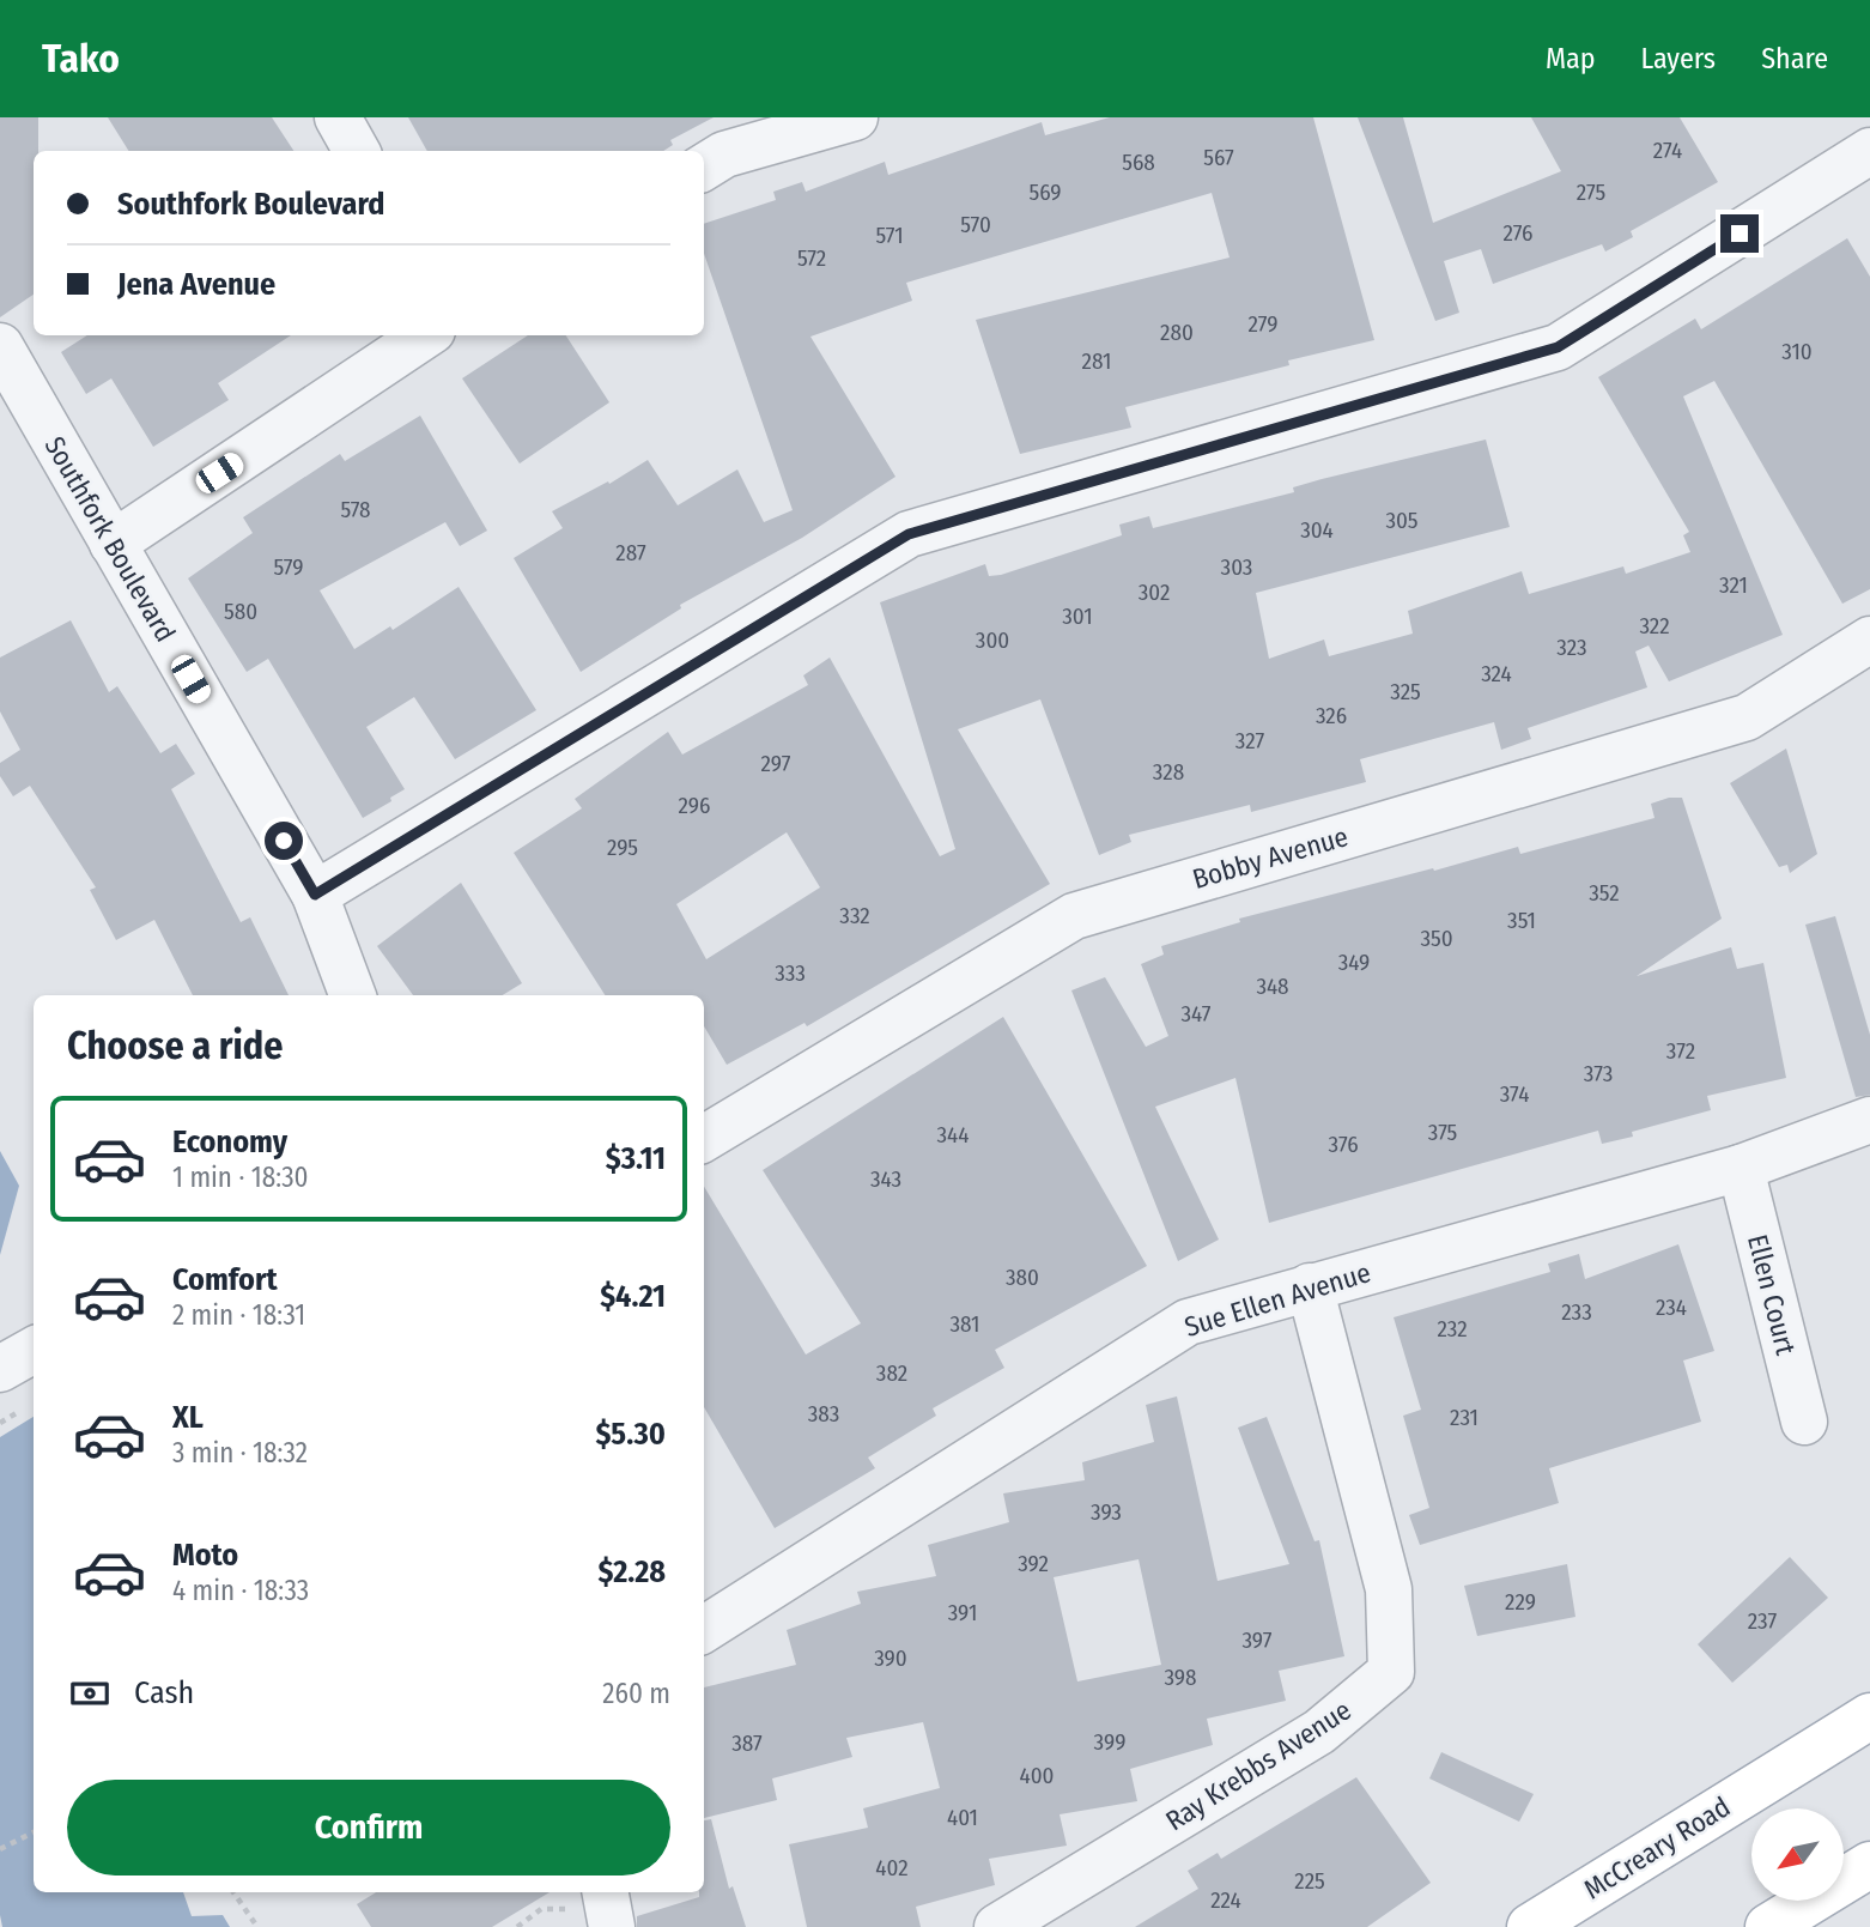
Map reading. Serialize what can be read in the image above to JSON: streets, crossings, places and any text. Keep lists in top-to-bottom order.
{
  "streets": {
    "main road": ["McCreary Road"],
    "street": [
      "Southfork Boulevard",
      "Bobby Avenue",
      "Ellen Court",
      "Sue Ellen Avenue",
      "Ray Krebbs Avenue"
    ]
  },
  "crossings": [
    ["Ellen Court", "Sue Ellen Avenue"],
    ["Sue Ellen Avenue", "Ray Krebbs Avenue"]
  ],
  "house_numbers": [
    "274",
    "567",
    "568",
    "569",
    "275",
    "570",
    "276",
    "571",
    "572",
    "279",
    "280",
    "310",
    "281",
    "578",
    "305",
    "304",
    "287",
    "579",
    "303",
    "321",
    "302",
    "580",
    "301",
    "322",
    "300",
    "323",
    "324",
    "325",
    "326",
    "327",
    "297",
    "328",
    "296",
    "295",
    "352",
    "332",
    "351",
    "350",
    "349",
    "333",
    "348",
    "347",
    "372",
    "373",
    "374",
    "375",
    "344",
    "376",
    "343",
    "380",
    "234",
    "233",
    "381",
    "232",
    "382",
    "383",
    "231",
    "393",
    "392",
    "229",
    "391",
    "237",
    "397",
    "390",
    "398",
    "399",
    "387",
    "400",
    "401",
    "402",
    "225",
    "224"
  ],
  "north": "bottom left",
  "page": {
    "header": "Tako",
    "nav": ["Map", "Layers", "Share"],
    "banner": ["Southfork Boulevard", "Jena Avenue"],
    "heading": "Choose a ride",
    "list": [
      {
        "name": "Economy",
        "note": "1 min · 18:30",
        "value": "$3.11"
      },
      {
        "name": "Comfort",
        "note": "2 min · 18:31",
        "value": "$4.21"
      },
      {
        "name": "XL",
        "note": "3 min · 18:32",
        "value": "$5.30"
      },
      {
        "name": "Moto",
        "note": "4 min · 18:33",
        "value": "$2.28"
      }
    ],
    "pay": ["Cash", "260 m"],
    "buttons": "Confirm"
  }
}
